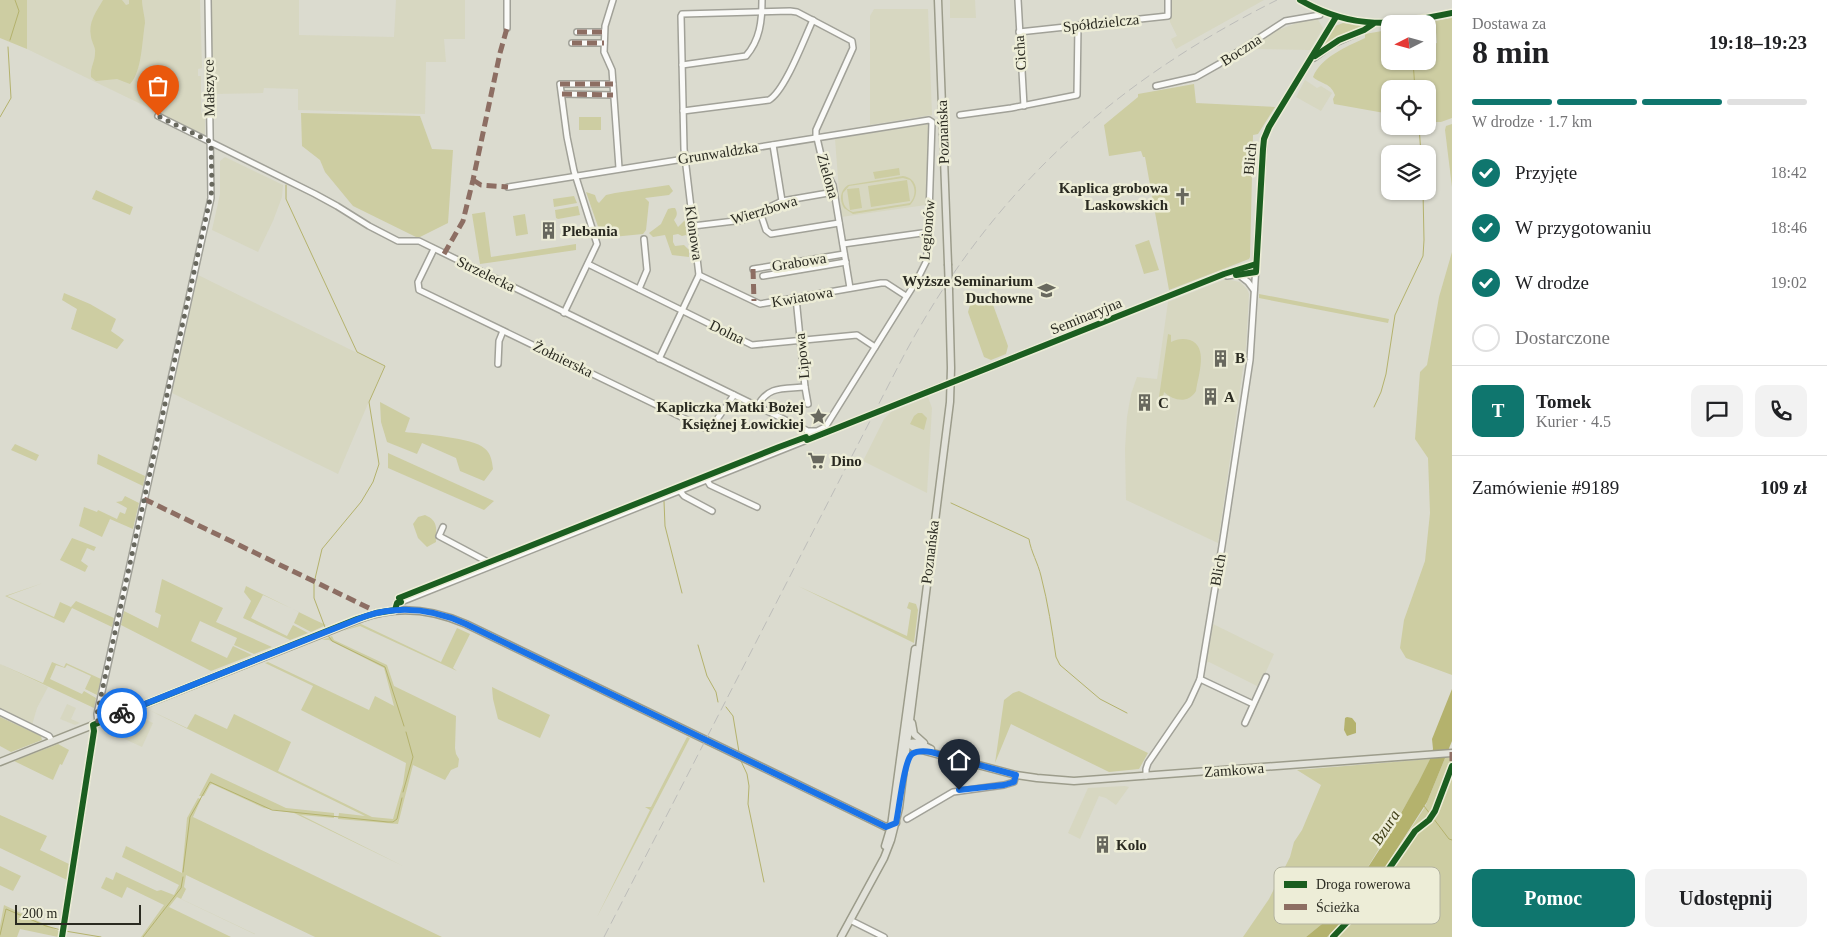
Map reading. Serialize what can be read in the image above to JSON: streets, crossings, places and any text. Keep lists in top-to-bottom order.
{
  "streets": {
    "main road": ["Poznańska", "Zamkowa"],
    "street": [
      "Spółdzielcza",
      "Boczna",
      "Cicha",
      "Małszyce",
      "Grunwaldzka",
      "Blich",
      "Zielona",
      "Wierzbowa",
      "Legionów",
      "Klonowa",
      "Grabowa",
      "Strzelecka",
      "Kwiatowa",
      "Seminaryjna",
      "Dolna",
      "Lipowa",
      "Żołnierska"
    ]
  },
  "crossings": [
    ["Spółdzielcza", "Cicha"],
    ["Małszyce", "Strzelecka"],
    ["Poznańska", "Zamkowa"],
    ["Grunwaldzka", "Zielona"],
    ["Grunwaldzka", "Legionów"],
    ["Grunwaldzka", "Klonowa"],
    ["Blich", "Seminaryjna"],
    ["Blich", "Zamkowa"],
    ["Zielona", "Wierzbowa"],
    ["Zielona", "Grabowa"],
    ["Zielona", "Kwiatowa"],
    ["Wierzbowa", "Klonowa"],
    ["Legionów", "Kwiatowa"],
    ["Legionów", "Dolna"],
    ["Klonowa", "Strzelecka"],
    ["Klonowa", "Kwiatowa"],
    ["Klonowa", "Dolna"],
    ["Strzelecka", "Lipowa"],
    ["Strzelecka", "Żołnierska"],
    ["Kwiatowa", "Lipowa"],
    ["Dolna", "Lipowa"]
  ],
  "water": ["Bzura"],
  "places": {
    "church": ["Kaplica grobowa Laskowskich"],
    "building": [
      "Plebania",
      "B",
      "A",
      "C",
      "Kolo"
    ],
    "school or university": ["Wyższe Seminarium Duchowne"],
    "place": ["Kapliczka Matki Bożej Księżnej Łowickiej"],
    "supermarket": ["Dino"]
  },
  "legend": ["Droga rowerowa", "Ścieżka"],
  "scale_bar": "200 m",
  "north": "left",
  "page": {
    "heading": ["8 min", "Dostawa za", "19:18–19:23"],
    "panel": [
      "Tomek",
      "Kurier · 4.5",
      "Zamówienie #9189",
      "109 zł"
    ],
    "bar": "W drodze · 1.7 km",
    "list": [
      ["Przyjęte", "18:42"],
      ["W przygotowaniu", "18:46"],
      ["W drodze", "19:02"],
      "Dostarczone"
    ],
    "round": "T",
    "buttons": ["Pomoc", "Udostępnij"],
    "scale": "200 m"
  }
}
